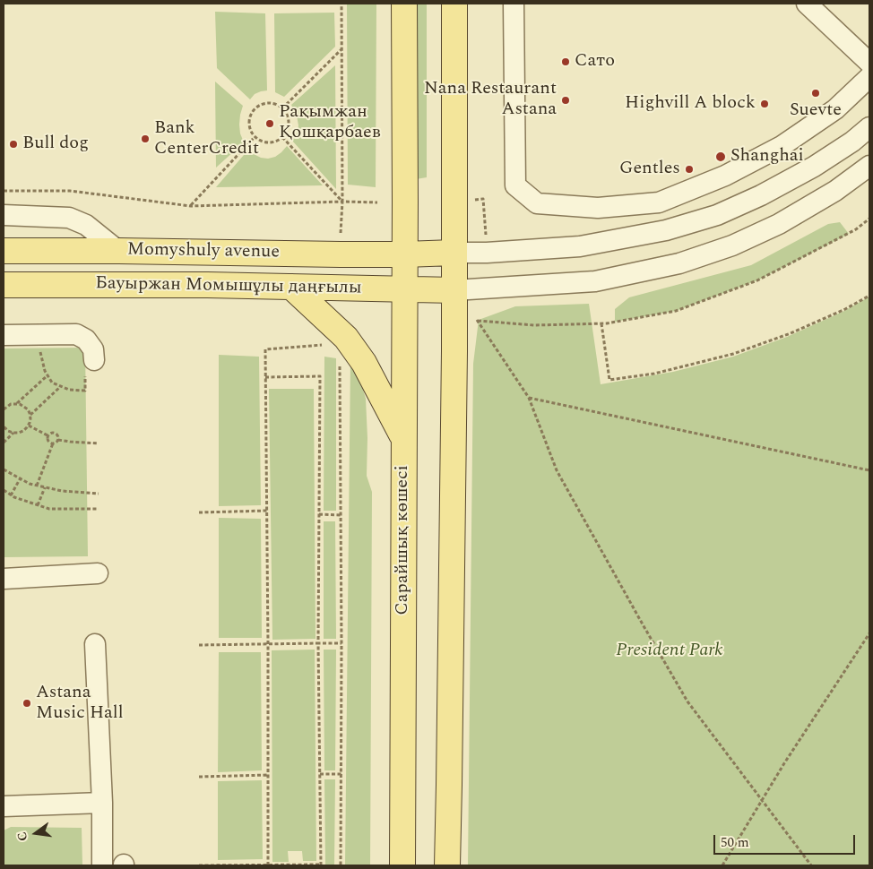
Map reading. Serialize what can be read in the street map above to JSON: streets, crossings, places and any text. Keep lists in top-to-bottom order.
{
  "streets": {
    "main road": ["Momyshuly avenue", "Бауыржан Момышұлы даңғылы", "Сарайшық көшесі"]
  },
  "crossings": [
    ["Momyshuly avenue", "Сарайшық көшесі"],
    ["Бауыржан Момышұлы даңғылы", "Сарайшық көшесі"]
  ],
  "parks": ["President Park"],
  "places": [
    "Сато",
    "Suevte",
    "Nana Restaurant Astana",
    "Highvill A block",
    "Рақымжан Қошқарбаев",
    "Bank CenterCredit",
    "Bull dog",
    "Shanghai",
    "Gentles",
    "Astana Music Hall"
  ],
  "scale_bar": "50 m",
  "north": "left"
}
